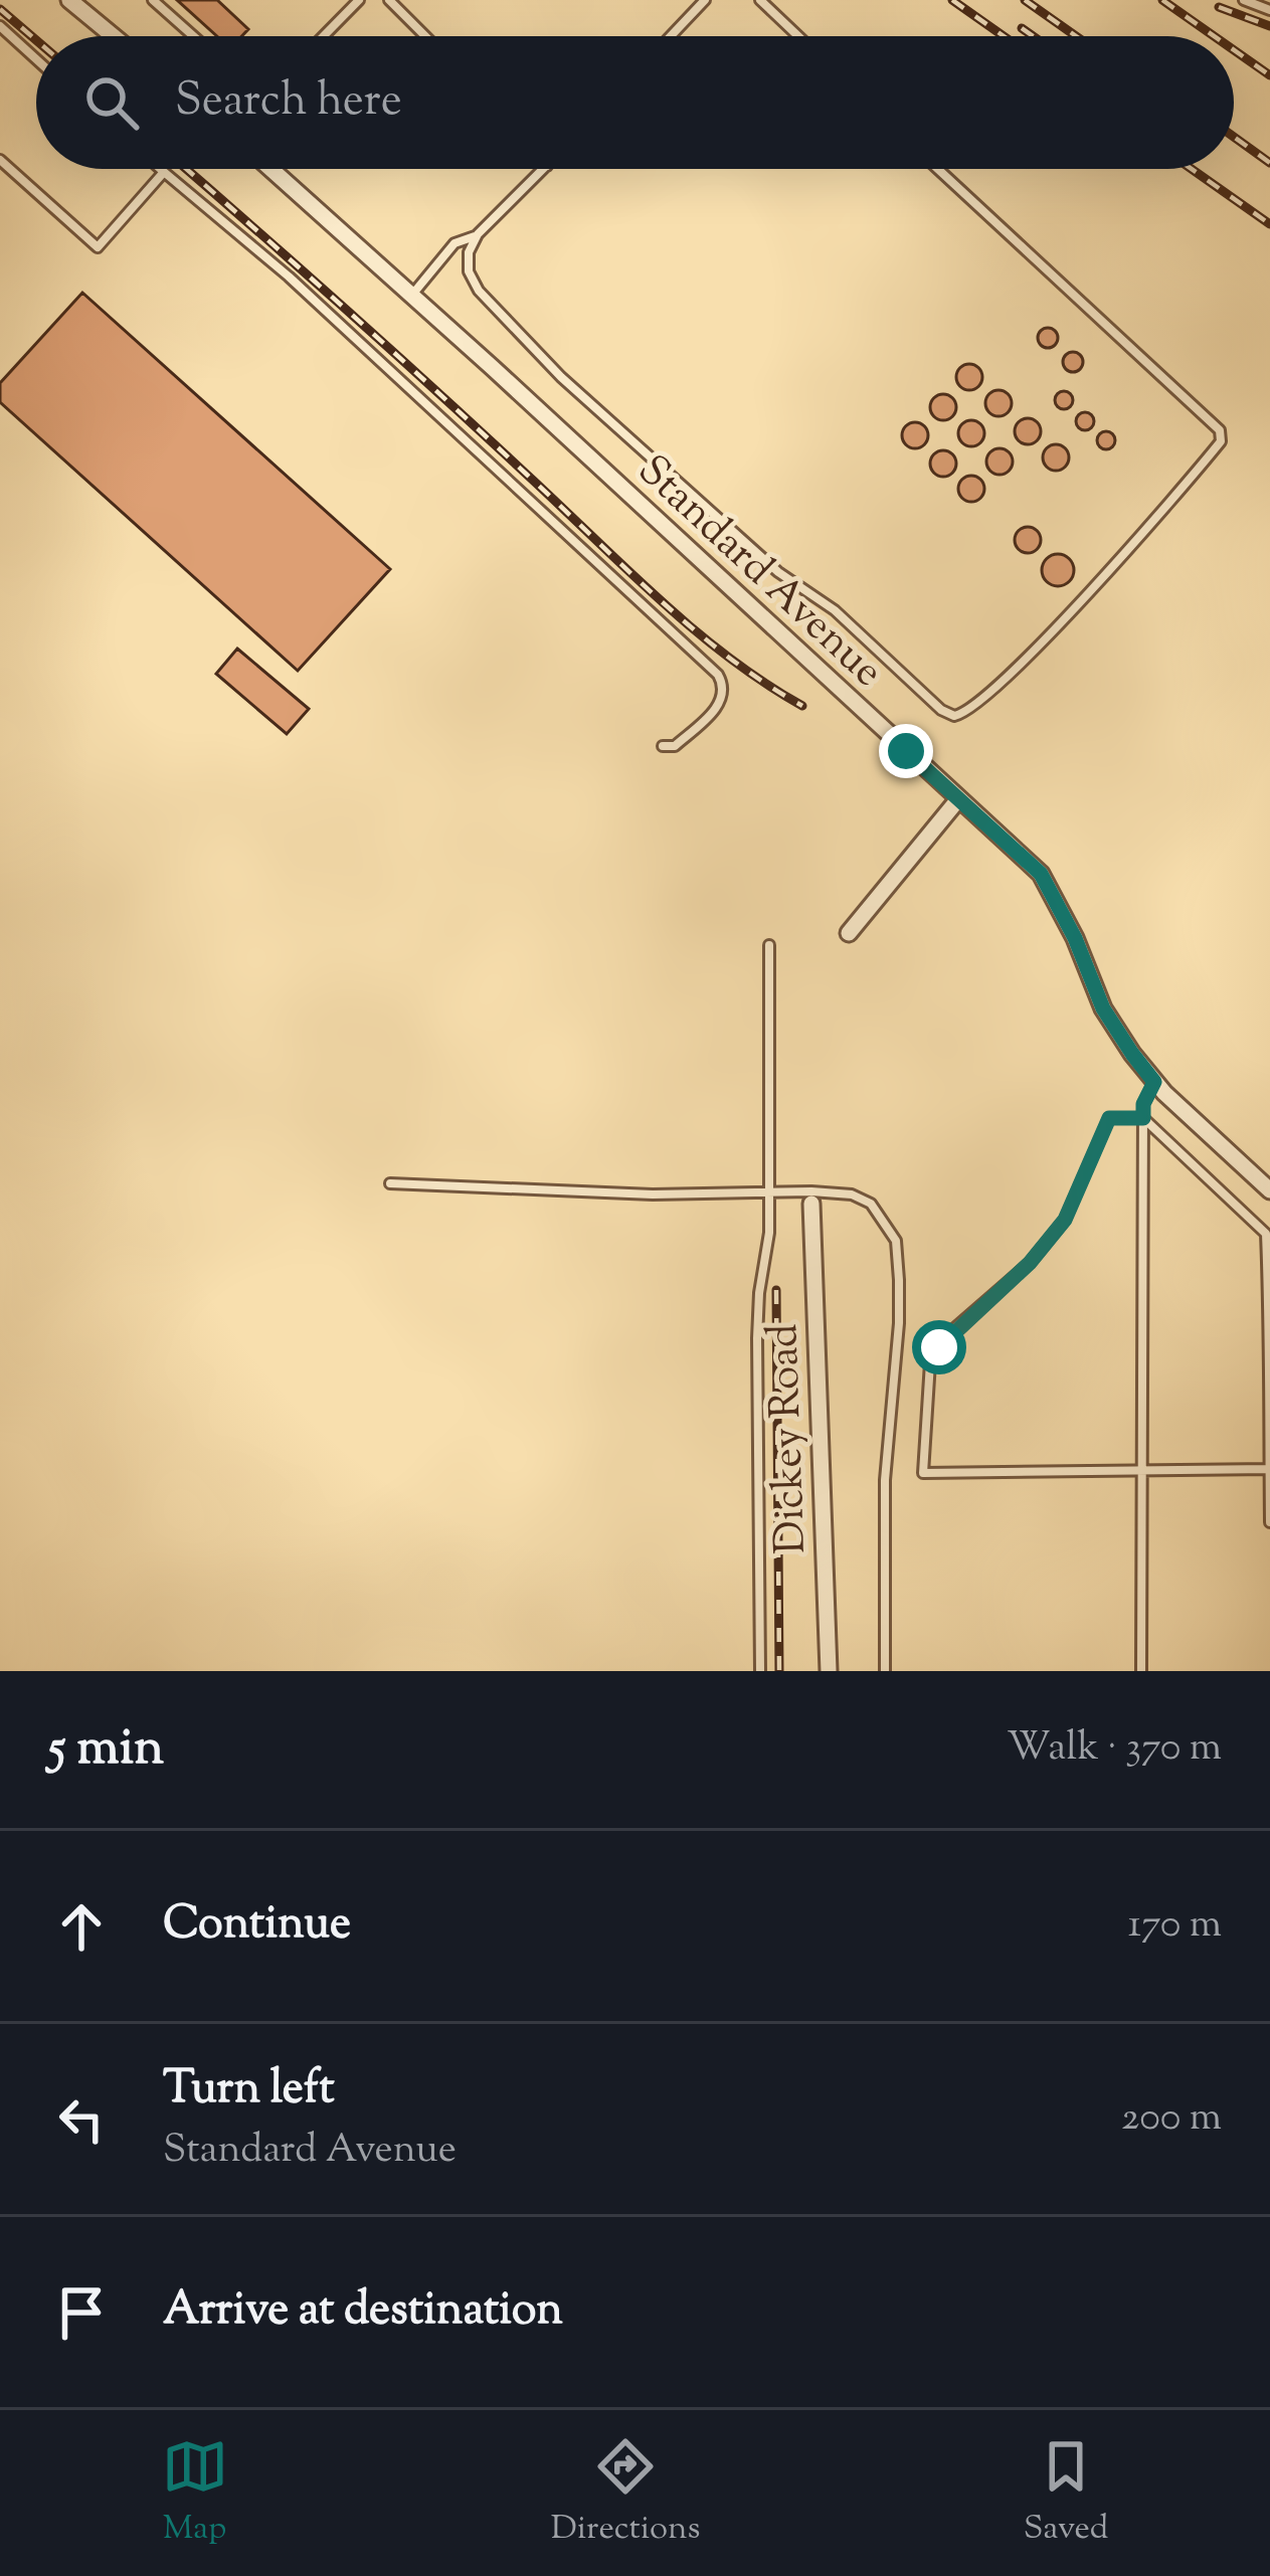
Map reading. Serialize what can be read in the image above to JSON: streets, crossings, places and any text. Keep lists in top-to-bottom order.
{
  "streets": {
    "street": ["Standard Avenue", "Dickey Road"]
  },
  "page": {
    "search": "Search here",
    "heading": ["5 min", "Walk · 370 m"],
    "list": [
      ["Continue", "170 m"],
      ["Turn left", "Standard Avenue", "200 m"],
      "Arrive at destination"
    ],
    "nav": ["Map", "Directions", "Saved"]
  }
}
